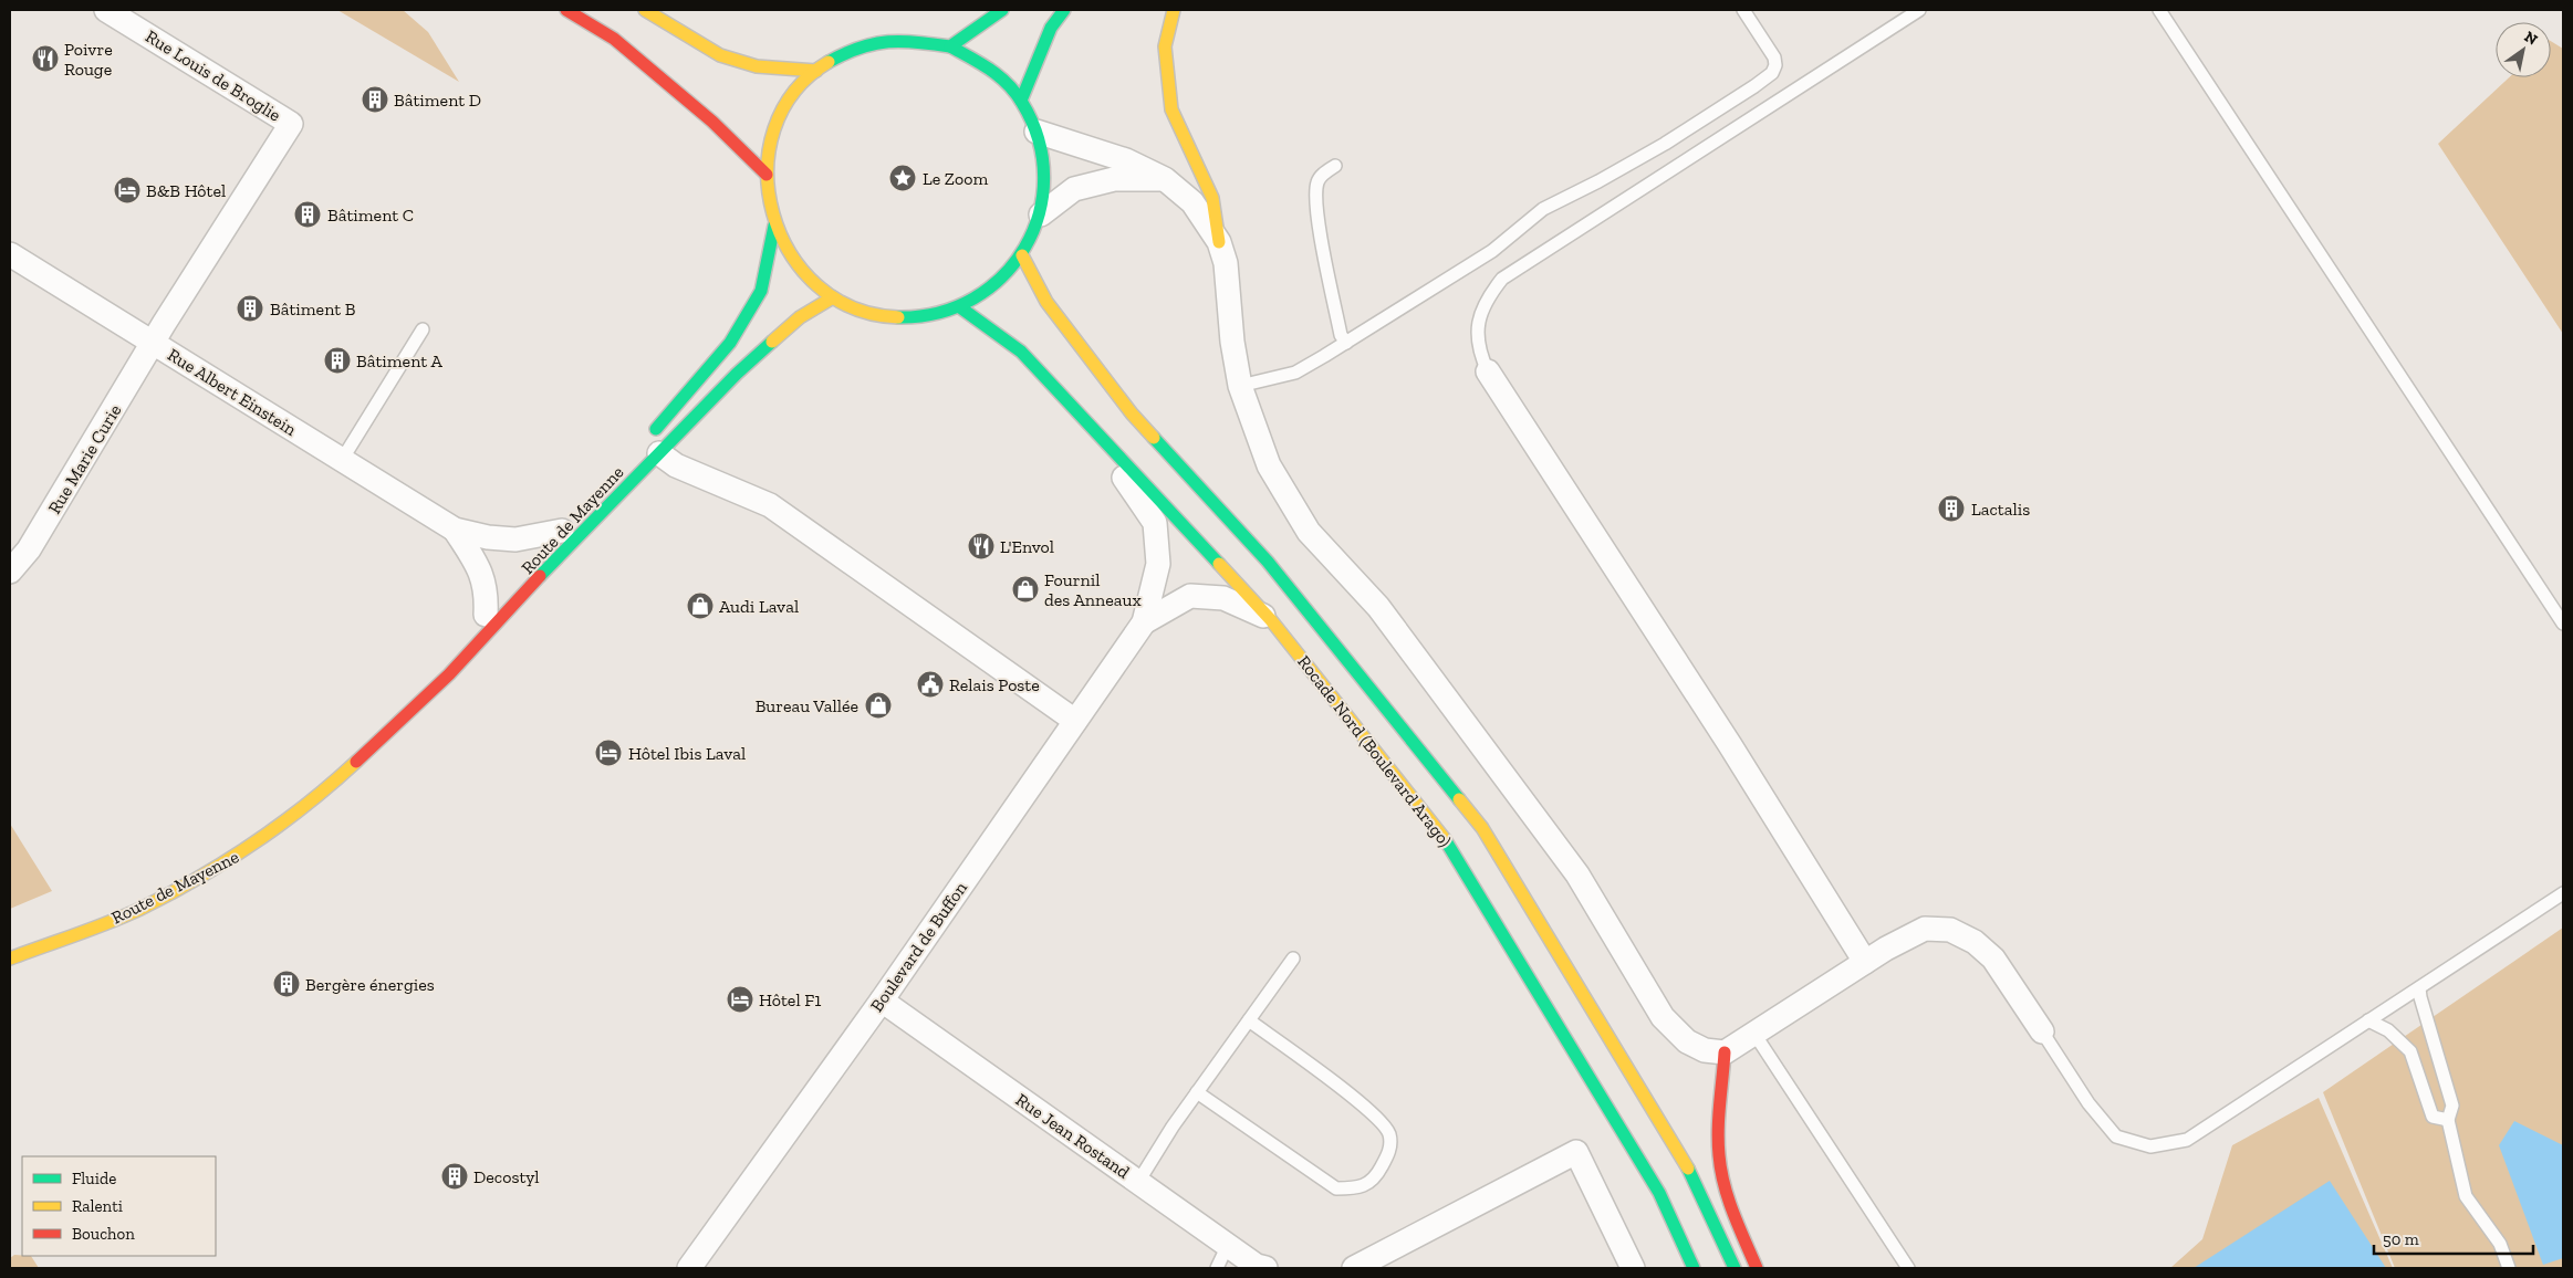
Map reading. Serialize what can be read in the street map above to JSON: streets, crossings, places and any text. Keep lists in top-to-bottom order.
{
  "streets": {
    "main road": ["Route de Mayenne", "Rocade Nord (Boulevard Arago)"],
    "street": [
      "Rue Louis de Broglie",
      "Rue Albert Einstein",
      "Rue Marie Curie",
      "Boulevard de Buffon",
      "Rue Jean Rostand"
    ]
  },
  "crossings": [
    ["Rue Louis de Broglie", "Rue Marie Curie"],
    ["Rue Albert Einstein", "Rue Marie Curie"],
    ["Boulevard de Buffon", "Rue Jean Rostand"]
  ],
  "places": {
    "restaurant": ["Poivre Rouge", "L'Envol"],
    "building": [
      "Bâtiment D",
      "Bâtiment C",
      "Bâtiment B",
      "Bâtiment A",
      "Lactalis",
      "Bergère énergies",
      "Decostyl"
    ],
    "place": ["Le Zoom"],
    "hotel": ["B&B Hôtel", "Hôtel Ibis Laval", "Hôtel F1"],
    "shop": ["Fournil des Anneaux", "Audi Laval", "Bureau Vallée"],
    "public building": ["Relais Poste"]
  },
  "legend": ["Fluide", "Ralenti", "Bouchon"],
  "scale_bar": "50 m",
  "north": "top right"
}
